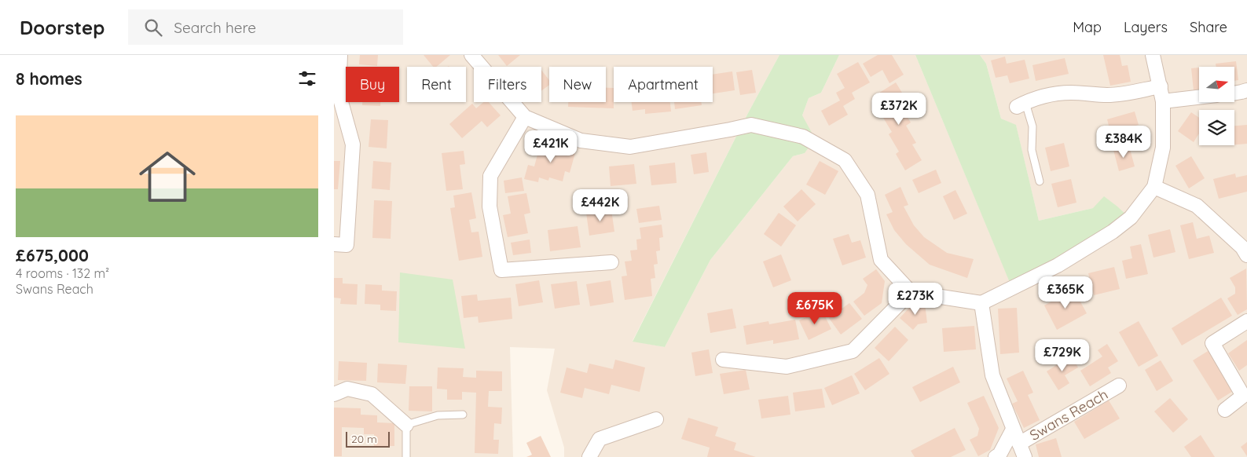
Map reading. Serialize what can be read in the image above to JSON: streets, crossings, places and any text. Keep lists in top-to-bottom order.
{
  "streets": {
    "street": ["Swans Reach"]
  },
  "scale_bar": "20 m",
  "north": "right",
  "page": {
    "header": "Doorstep",
    "search": "Search here",
    "nav": ["Map", "Layers", "Share"],
    "heading": "8 homes",
    "chip": [
      "Buy",
      "Rent",
      "Filters",
      "New",
      "Apartment"
    ],
    "price": [
      "£372K",
      "£384K",
      "£421K",
      "£442K",
      "£365K",
      "£273K",
      "£675K",
      "£729K"
    ],
    "list": [
      {
        "name": "£675,000",
        "note": "4 rooms · 132 m² · Swans Reach"
      }
    ],
    "scale": "20 m"
  }
}
